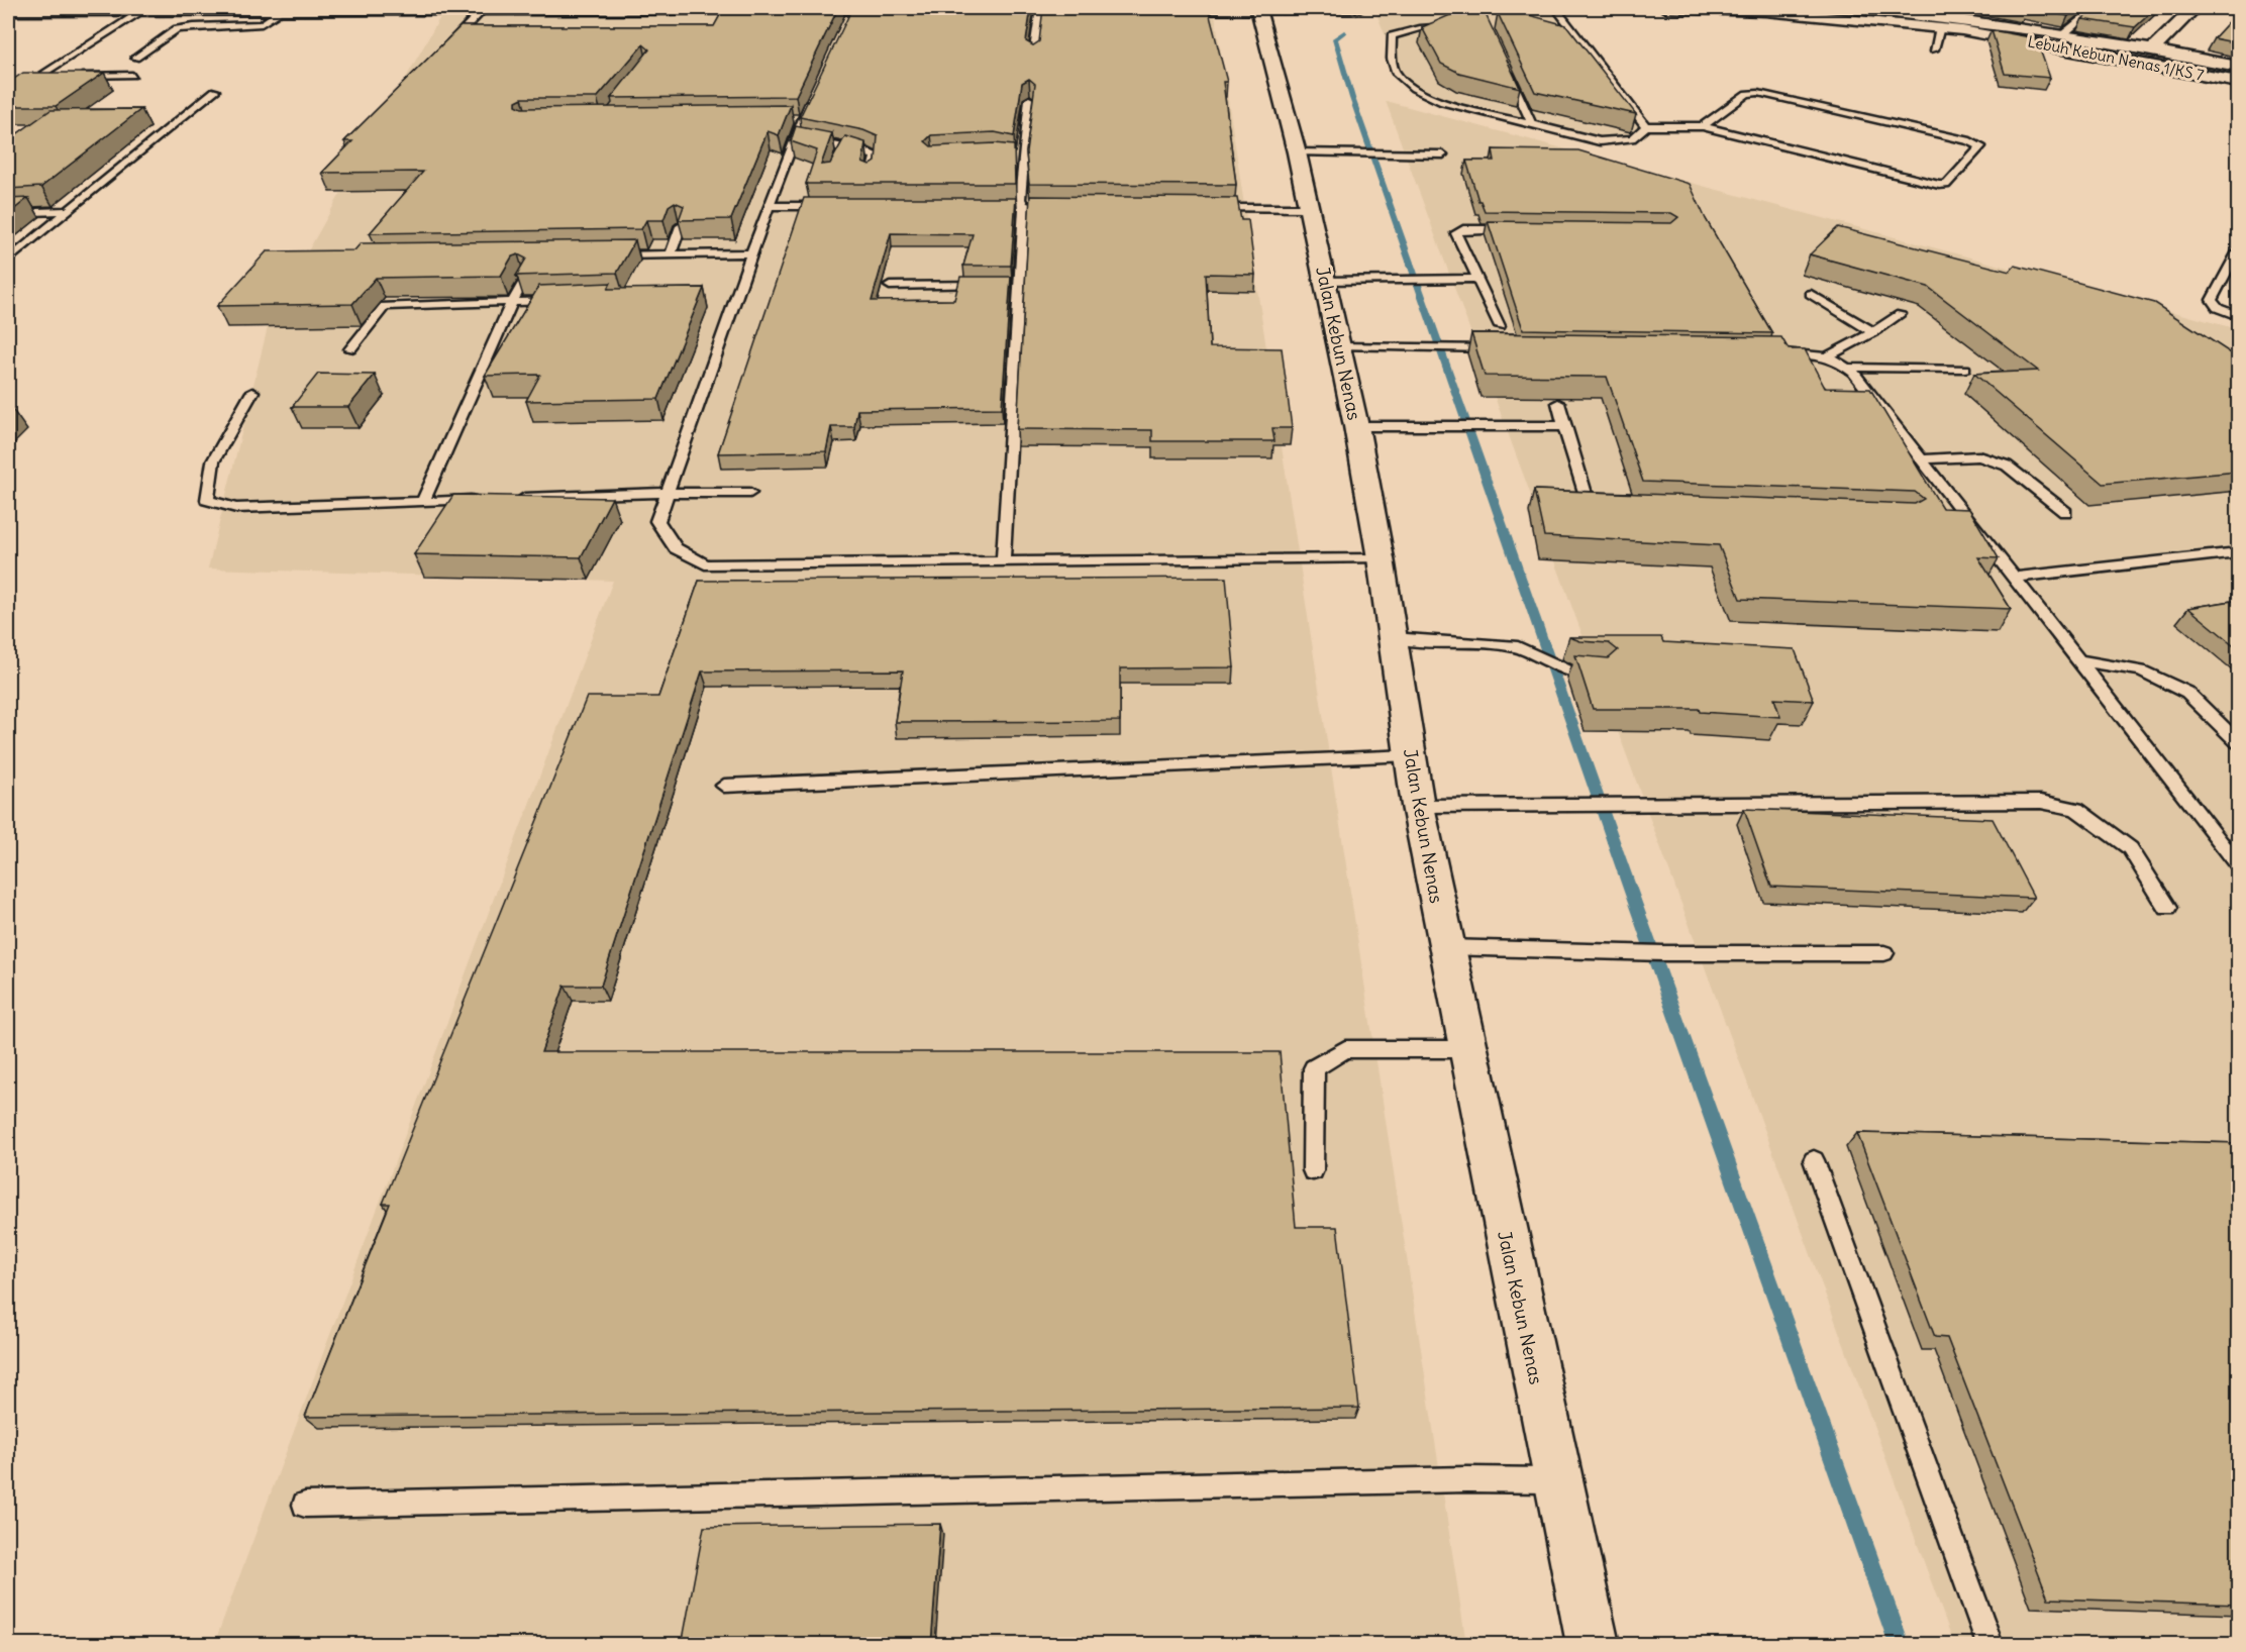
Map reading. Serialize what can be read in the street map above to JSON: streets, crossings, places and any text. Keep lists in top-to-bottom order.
{
  "streets": {
    "street": ["Lebuh Kebun Nenas 1/KS 7", "Jalan Kebun Nenas"]
  }
}
